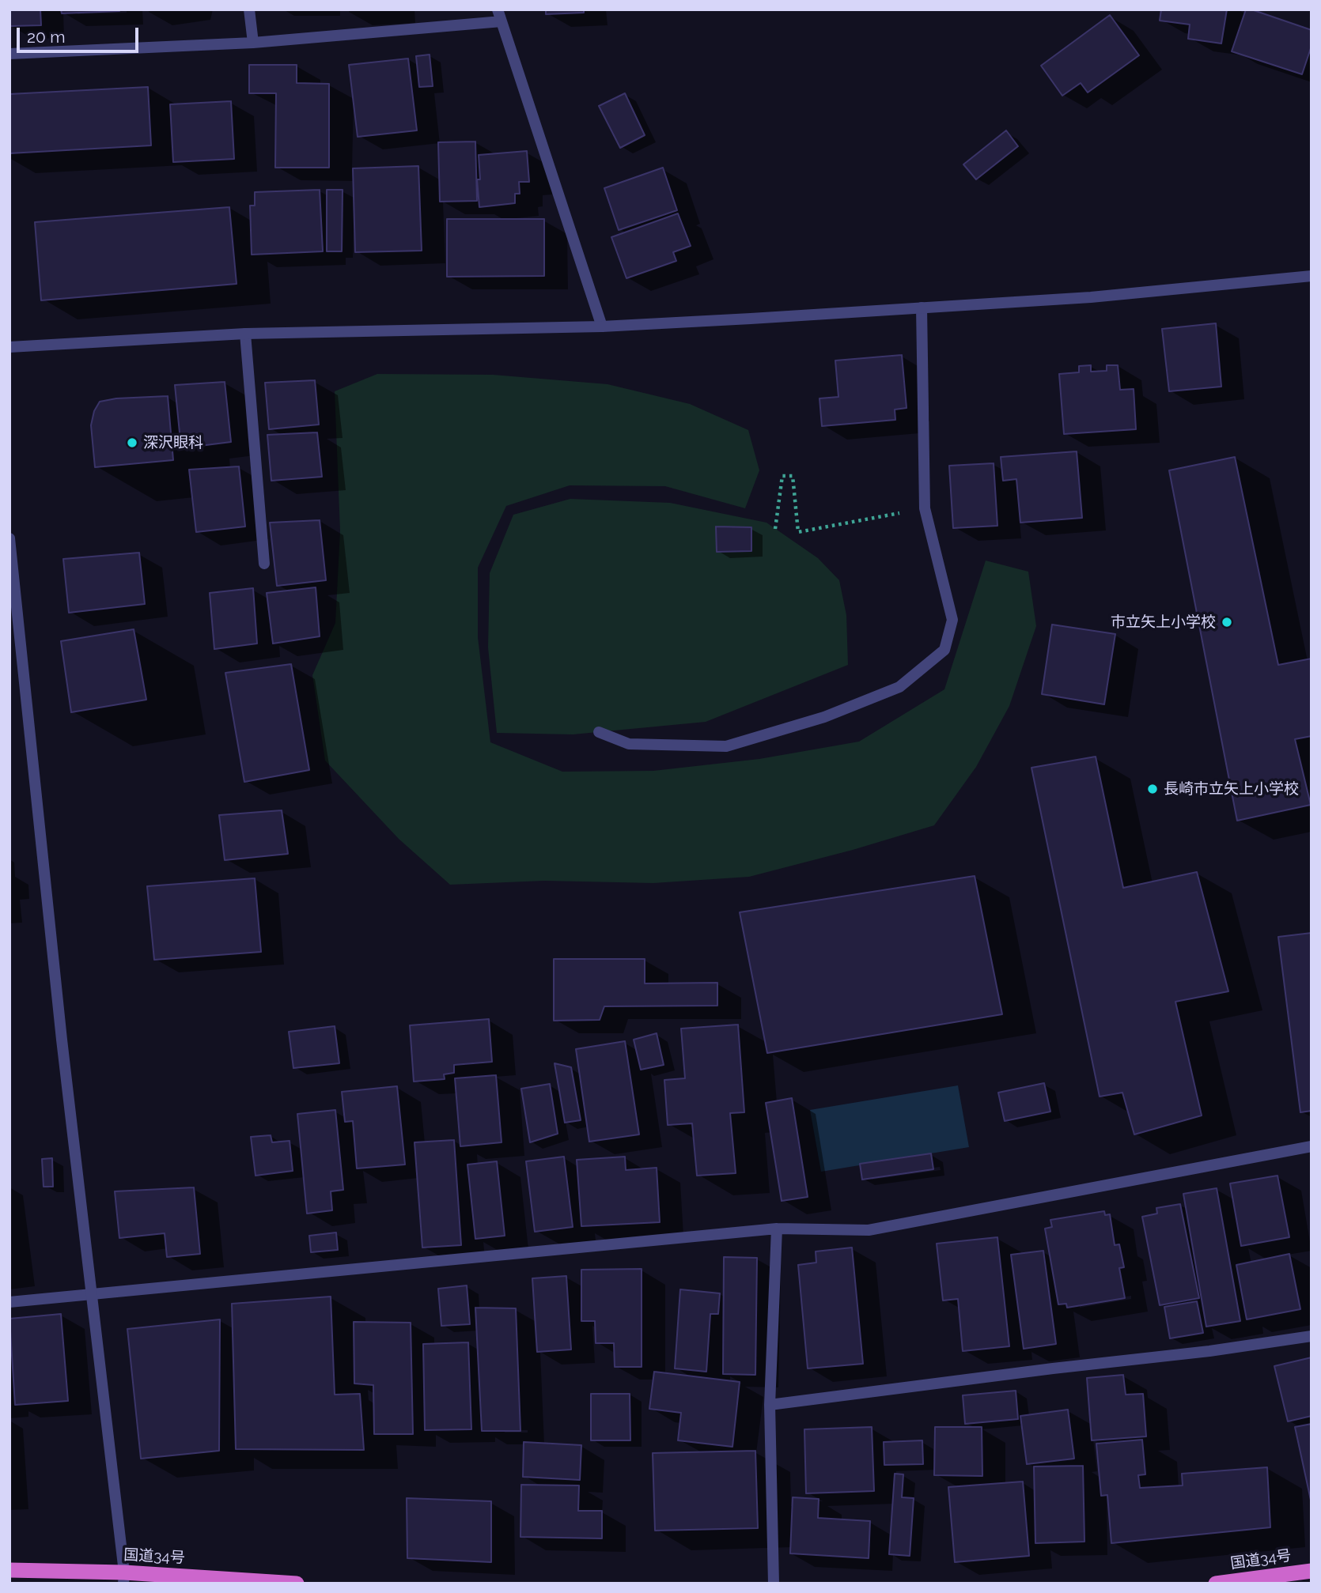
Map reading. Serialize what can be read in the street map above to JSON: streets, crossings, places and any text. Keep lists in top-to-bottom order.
{
  "streets": {
    "highway": ["国道34号"]
  },
  "places": ["深沢眼科", "市立矢上小学校", "長崎市立矢上小学校"],
  "scale_bar": "20 m"
}
